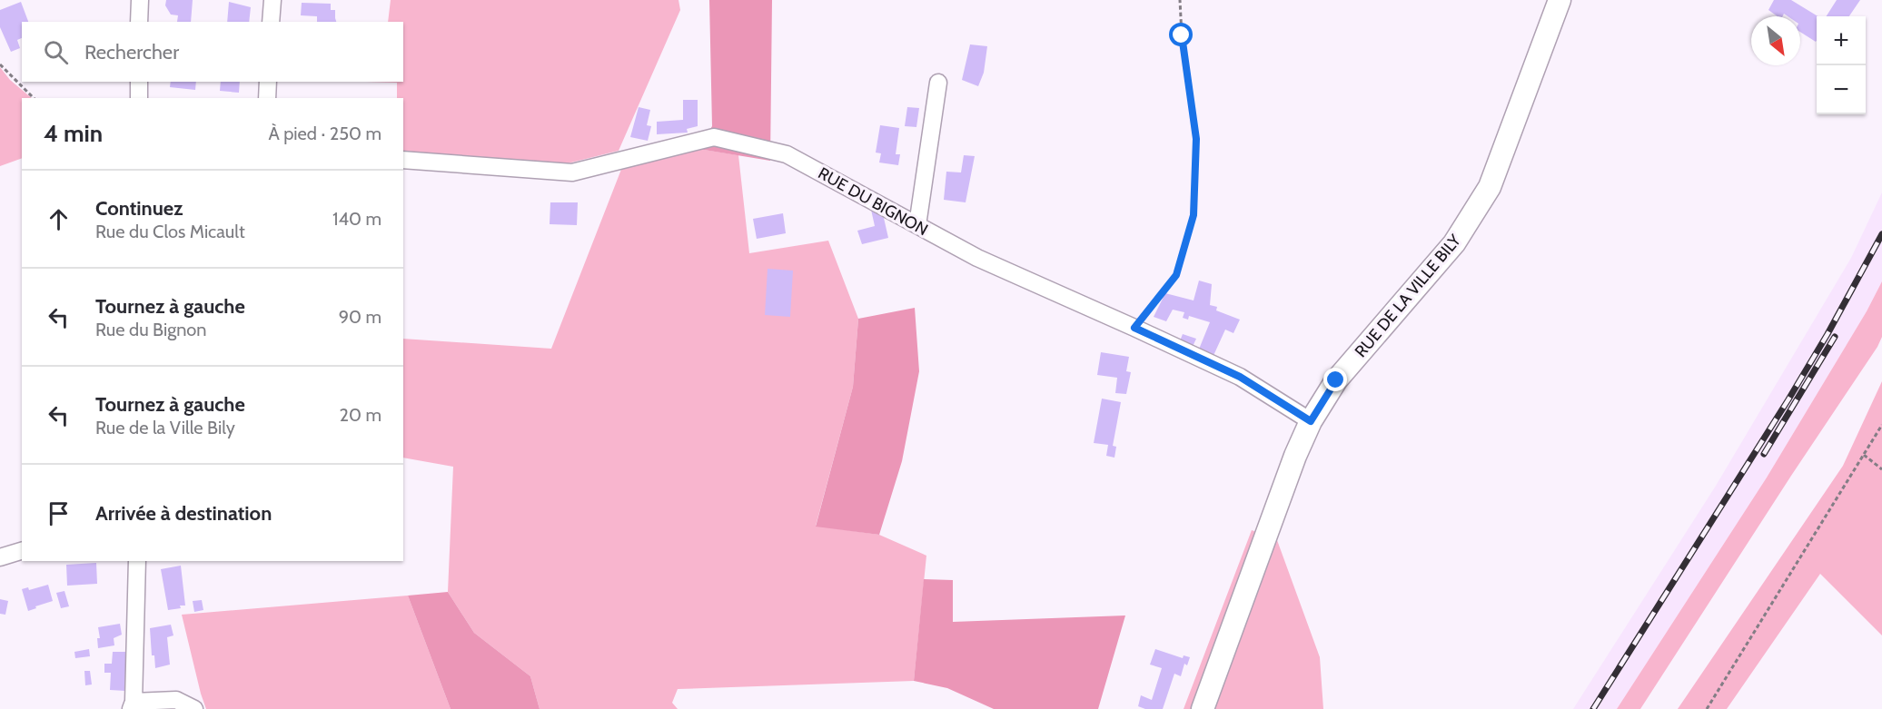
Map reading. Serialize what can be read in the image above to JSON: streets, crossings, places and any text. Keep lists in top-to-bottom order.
{
  "streets": {
    "street": ["RUE DU BIGNON", "RUE DE LA VILLE BILY"]
  },
  "crossings": [
    ["RUE DU BIGNON", "RUE DE LA VILLE BILY"]
  ],
  "north": "bottom right",
  "page": {
    "map_buttons": ["+", "−"],
    "search": "Rechercher",
    "heading": ["4 min", "À pied · 250 m"],
    "list": [
      ["Continuez", "Rue du Clos Micault", "140 m"],
      ["Tournez à gauche", "Rue du Bignon", "90 m"],
      ["Tournez à gauche", "Rue de la Ville Bily", "20 m"],
      "Arrivée à destination"
    ]
  }
}
